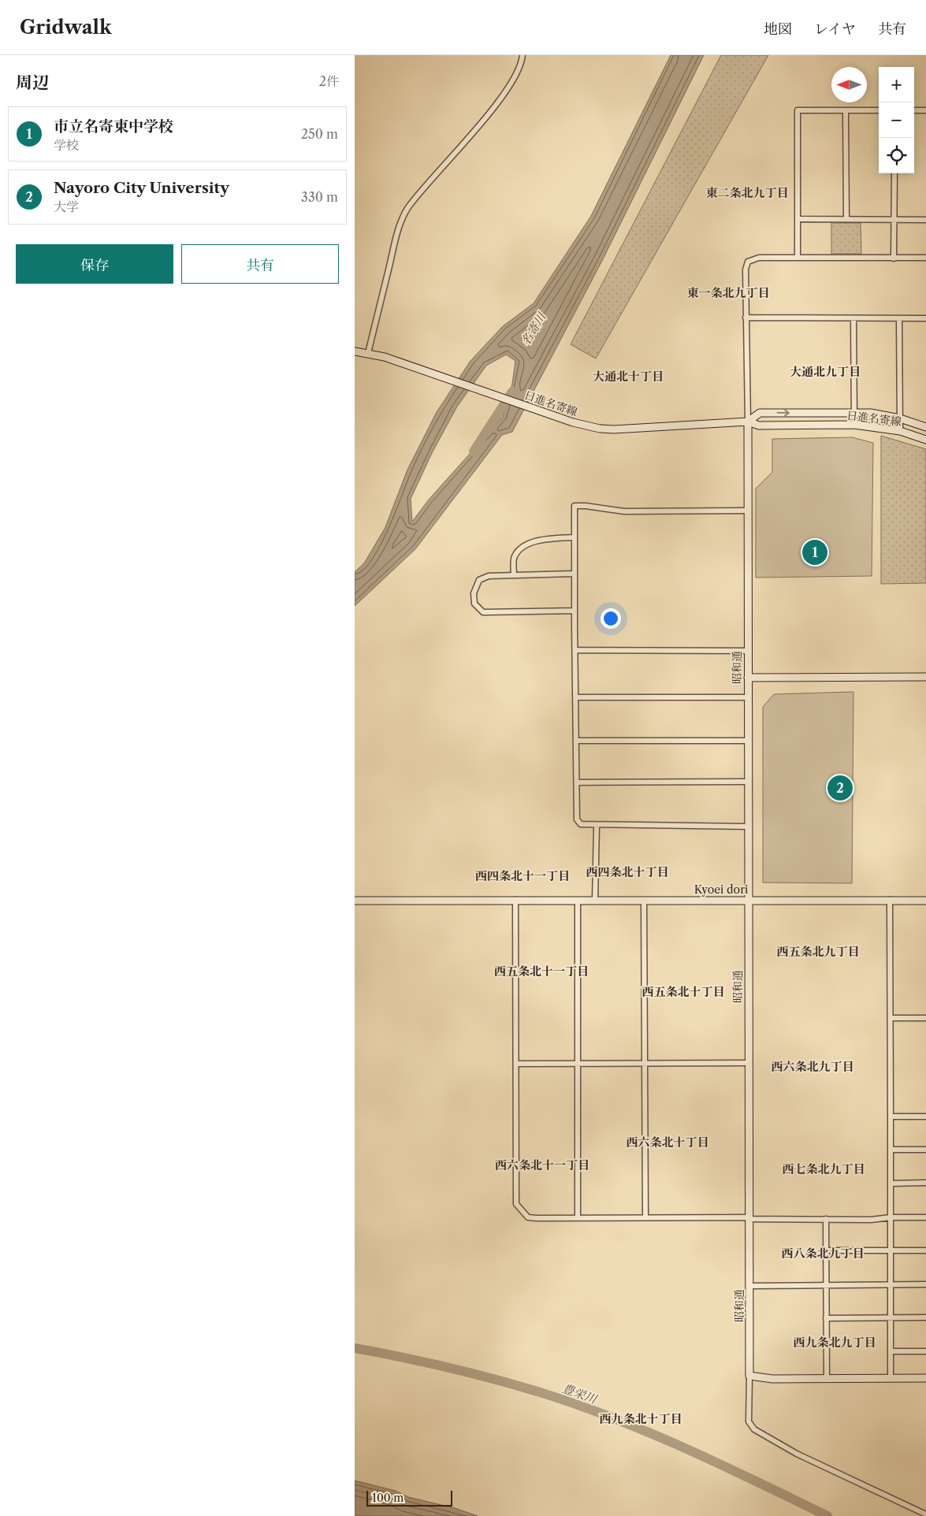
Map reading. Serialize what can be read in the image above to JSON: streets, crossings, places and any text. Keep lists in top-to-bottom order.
{
  "streets": {
    "main road": ["日進名寄線", "昭和通", "Kyoei dori"]
  },
  "crossings": [
    ["日進名寄線", "昭和通"],
    ["昭和通", "Kyoei dori"]
  ],
  "districts": [
    "東二条北九丁目",
    "東一条北九丁目",
    "大通北九丁目",
    "大通北十丁目",
    "西四条北十丁目",
    "西四条北十一丁目",
    "西五条北九丁目",
    "西五条北十一丁目",
    "西五条北十丁目",
    "西六条北九丁目",
    "西六条北十丁目",
    "西六条北十一丁目",
    "西七条北九丁目",
    "西八条北九丁目",
    "西九条北九丁目",
    "西九条北十丁目"
  ],
  "water": ["名寄川", "豊栄川"],
  "scale_bar": "100 m",
  "north": "left",
  "page": {
    "header": "Gridwalk",
    "nav": ["地図", "レイヤ", "共有"],
    "heading": ["周辺", "2件"],
    "map_buttons": ["+", "−"],
    "list": [
      {
        "mark": "1",
        "name": "市立名寄東中学校",
        "note": "学校",
        "value": "250 m"
      },
      {
        "mark": "2",
        "name": "Nayoro City University",
        "note": "大学",
        "value": "330 m"
      }
    ],
    "buttons": ["保存", "共有"],
    "pins": ["1", "2"],
    "scale": "100 m"
  }
}
